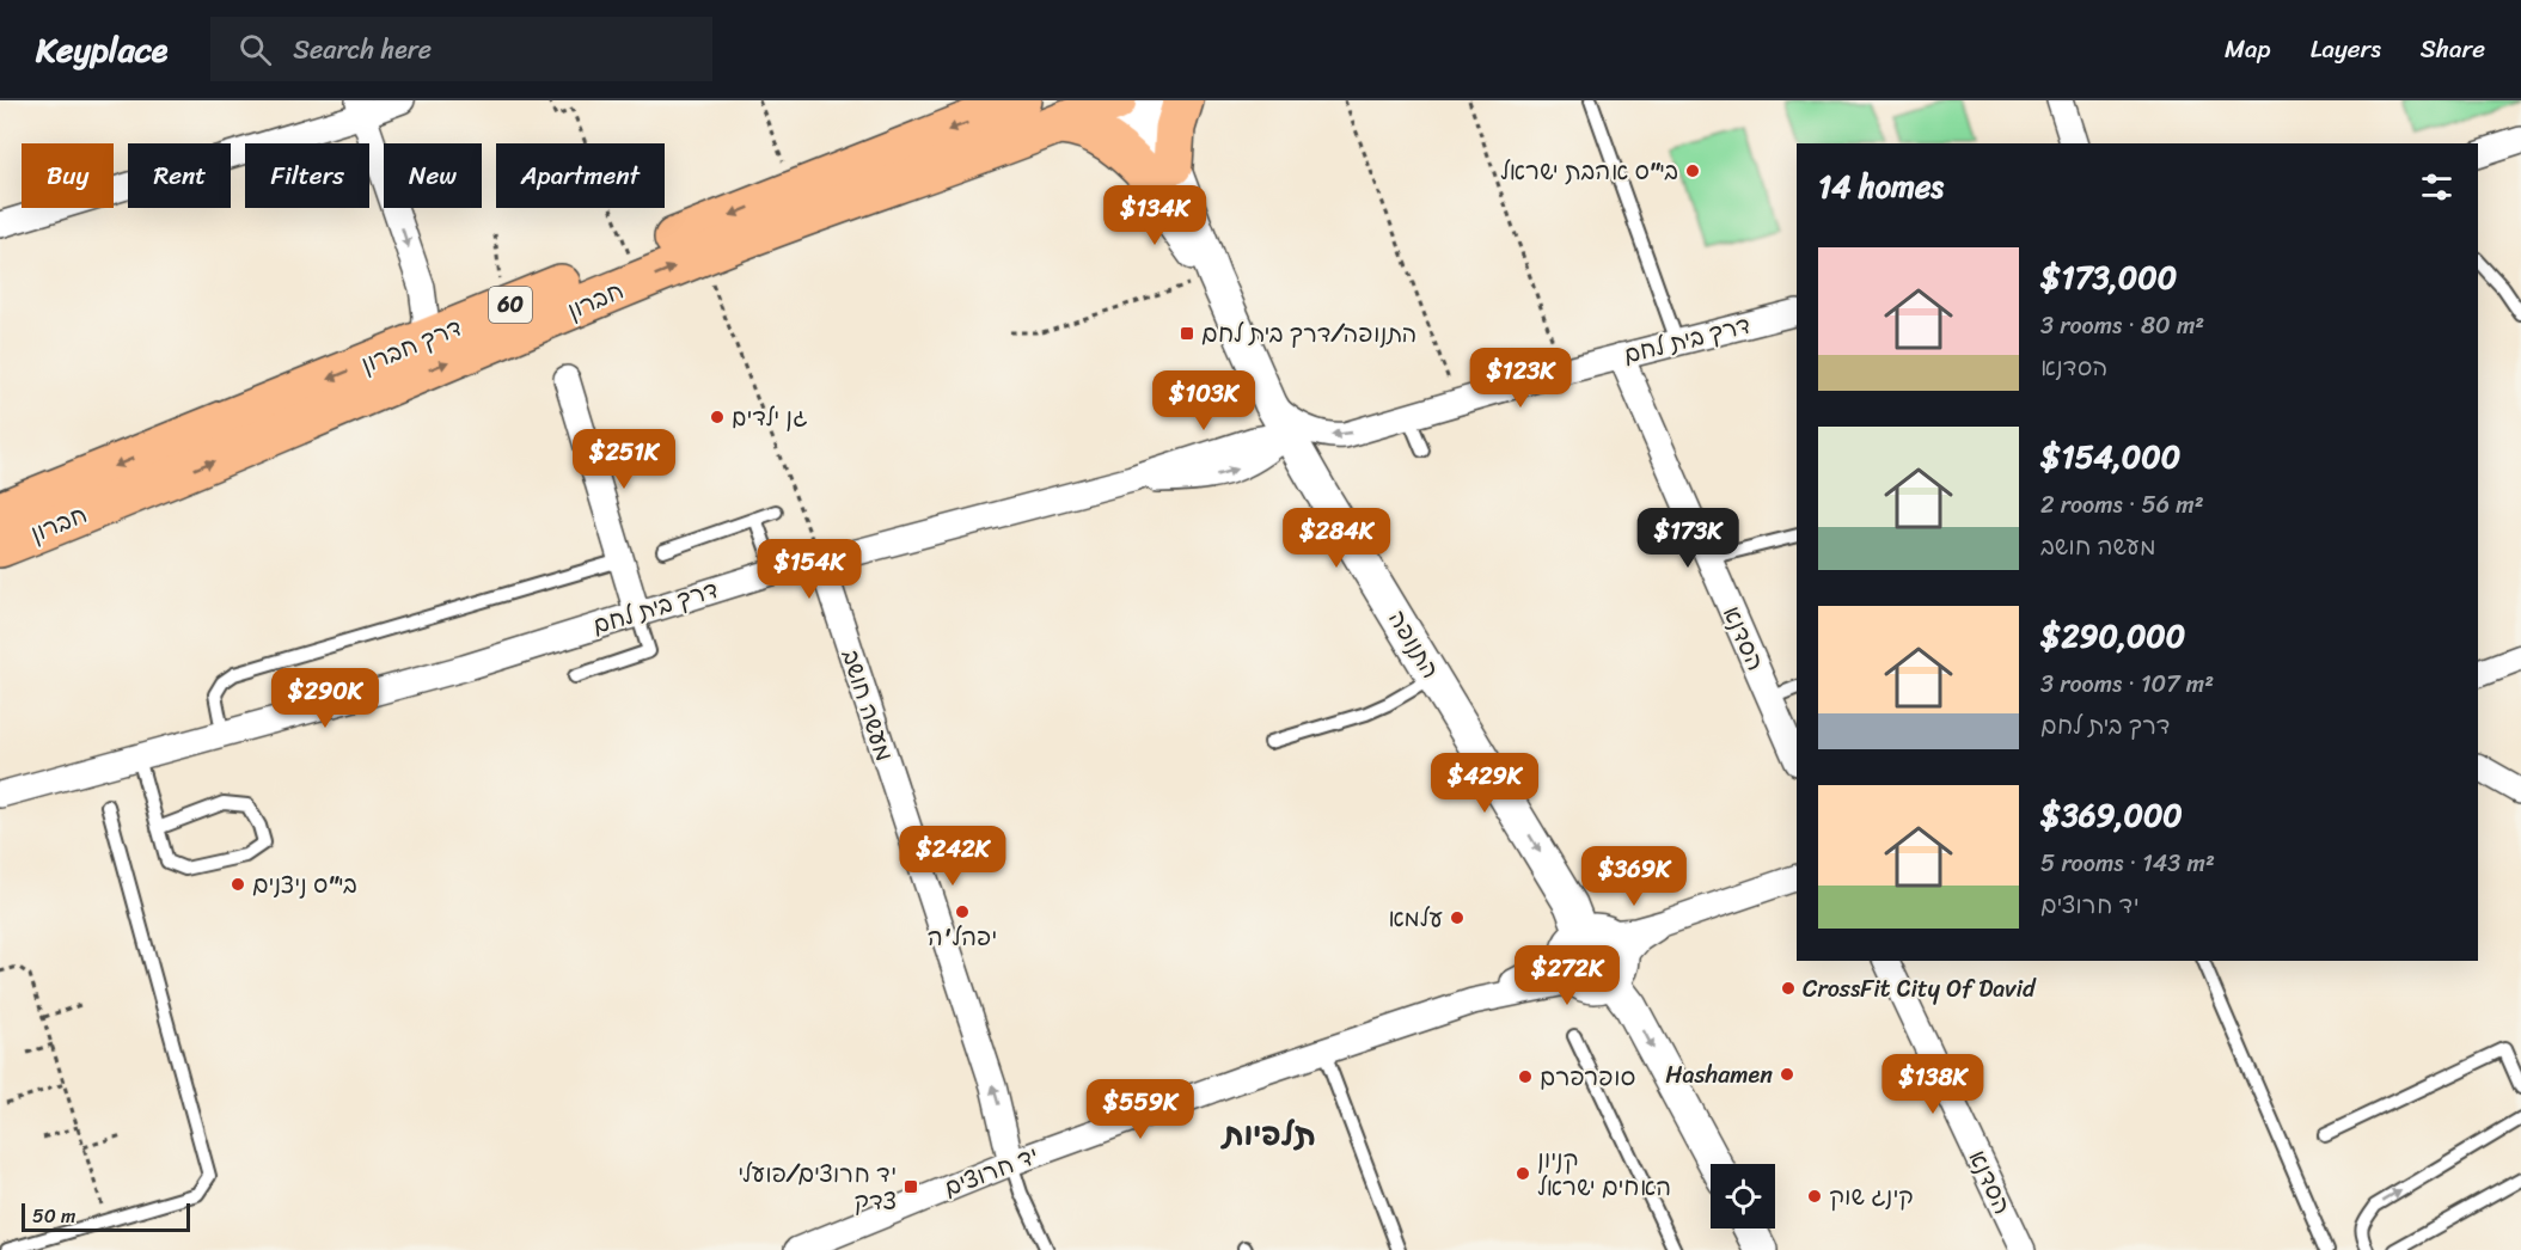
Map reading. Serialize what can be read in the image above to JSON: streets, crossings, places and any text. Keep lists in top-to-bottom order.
{
  "streets": {
    "highway": ["חברון", "60", "דרך חברון"],
    "street": [
      "דרך בית לחם",
      "הסדנא",
      "התנופה",
      "מעשה חושב",
      "יד חרוצים"
    ]
  },
  "crossings": [
    ["חברון", "התנופה"],
    ["דרך בית לחם", "הסדנא"],
    ["דרך בית לחם", "התנופה"],
    ["דרך בית לחם", "מעשה חושב"],
    ["התנופה", "יד חרוצים"],
    ["מעשה חושב", "יד חרוצים"]
  ],
  "one_way": [
    "חברון",
    "דרך חברון",
    "התנופה",
    "מעשה חושב"
  ],
  "districts": ["תלפיות"],
  "places": {
    "other": [
      "בי\"ס אהבת ישראל",
      "גן ילדים",
      "בי\"ס ניצנים",
      "יפהל'ה",
      "עלמא",
      "CrossFit City Of David",
      "Hashamen",
      "סופרפרם",
      "קניון האחים ישראל",
      "קינג שוק"
    ],
    "transit": ["התנופה/דרך בית לחם", "יד חרוצים/פועלי צדק"]
  },
  "scale_bar": "50 m",
  "page": {
    "header": "Keyplace",
    "search": "Search here",
    "nav": ["Map", "Layers", "Share"],
    "chip": [
      "Buy",
      "Rent",
      "Filters",
      "New",
      "Apartment"
    ],
    "heading": "14 homes",
    "price": [
      "$134K",
      "$123K",
      "$103K",
      "$251K",
      "$284K",
      "$173K",
      "$154K",
      "$290K",
      "$429K",
      "$242K",
      "$369K",
      "$272K",
      "$138K",
      "$559K"
    ],
    "list": [
      {
        "name": "$173,000",
        "note": "3 rooms · 80 m² · הסדנא"
      },
      {
        "name": "$154,000",
        "note": "2 rooms · 56 m² · מעשה חושב"
      },
      {
        "name": "$290,000",
        "note": "3 rooms · 107 m² · דרך בית לחם"
      },
      {
        "name": "$369,000",
        "note": "5 rooms · 143 m² · יד חרוצים"
      }
    ],
    "scale": "50 m"
  }
}
